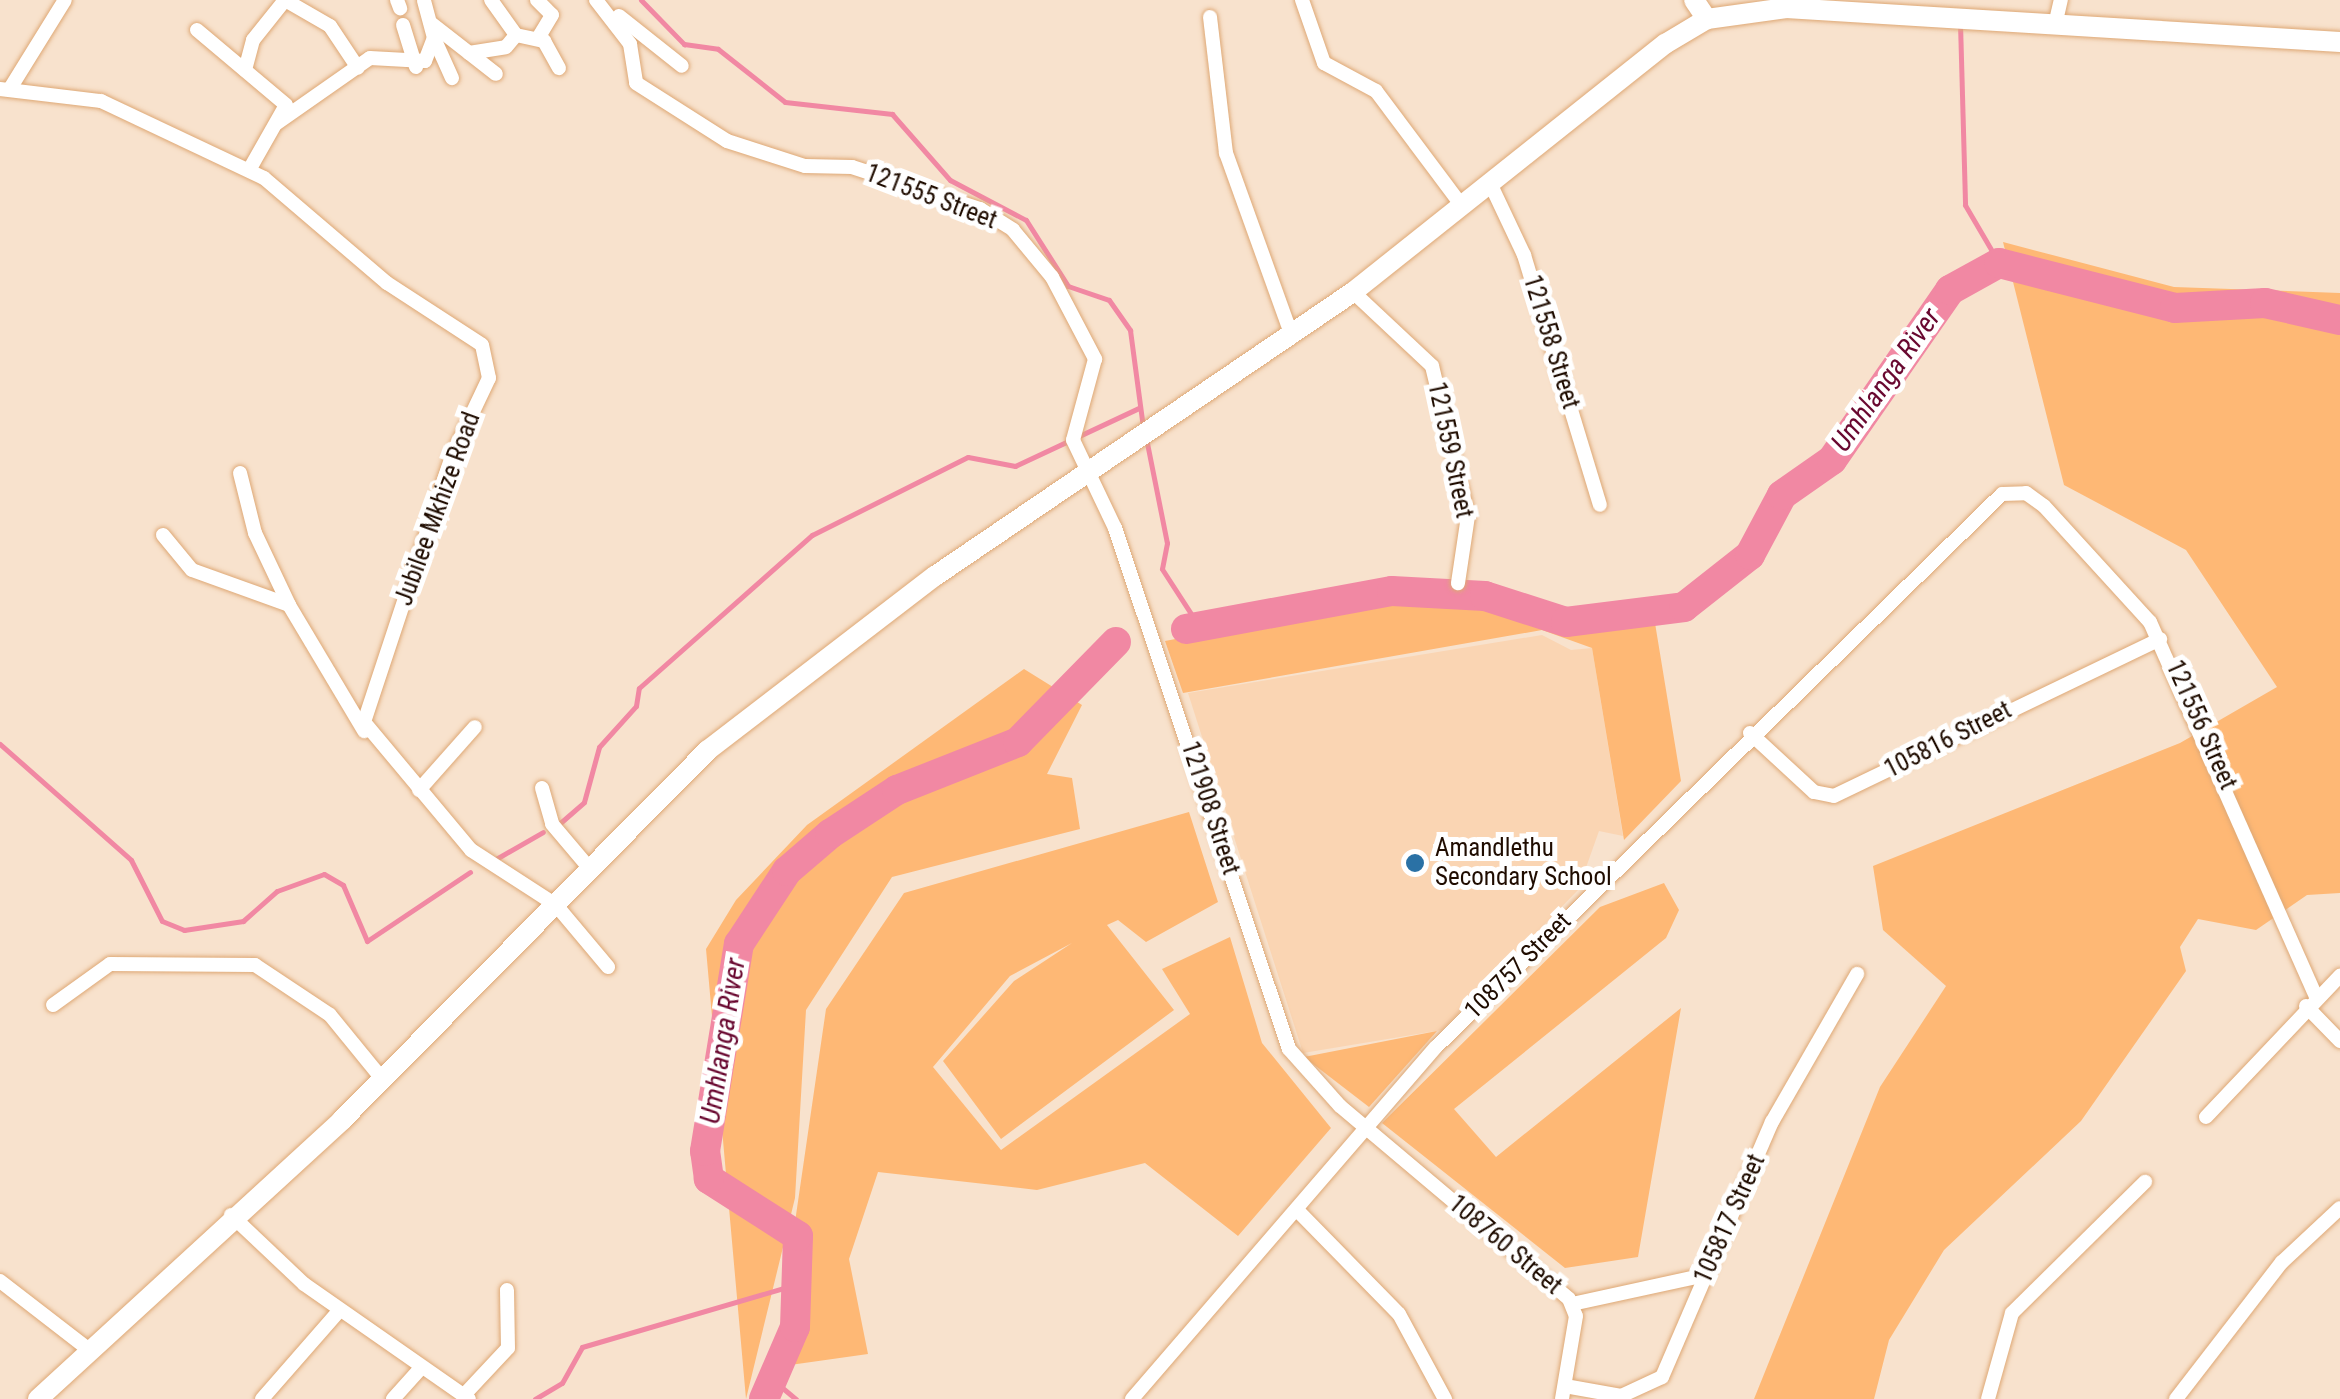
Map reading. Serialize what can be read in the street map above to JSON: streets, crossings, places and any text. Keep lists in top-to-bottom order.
{
  "streets": {
    "street": [
      "121555 Street",
      "121558 Street",
      "121559 Street",
      "Jubilee Mkhize Road",
      "121556 Street",
      "105816 Street",
      "121908 Street",
      "108757 Street",
      "105817 Street",
      "108760 Street"
    ]
  },
  "crossings": [
    ["121555 Street", "121908 Street"],
    ["121556 Street", "105816 Street"],
    ["121556 Street", "108757 Street"],
    ["105816 Street", "108757 Street"],
    ["121908 Street", "108757 Street"],
    ["121908 Street", "108760 Street"],
    ["108757 Street", "108760 Street"],
    ["105817 Street", "108760 Street"]
  ],
  "water": ["Umhlanga River"],
  "places": ["Amandlethu Secondary School"]
}
